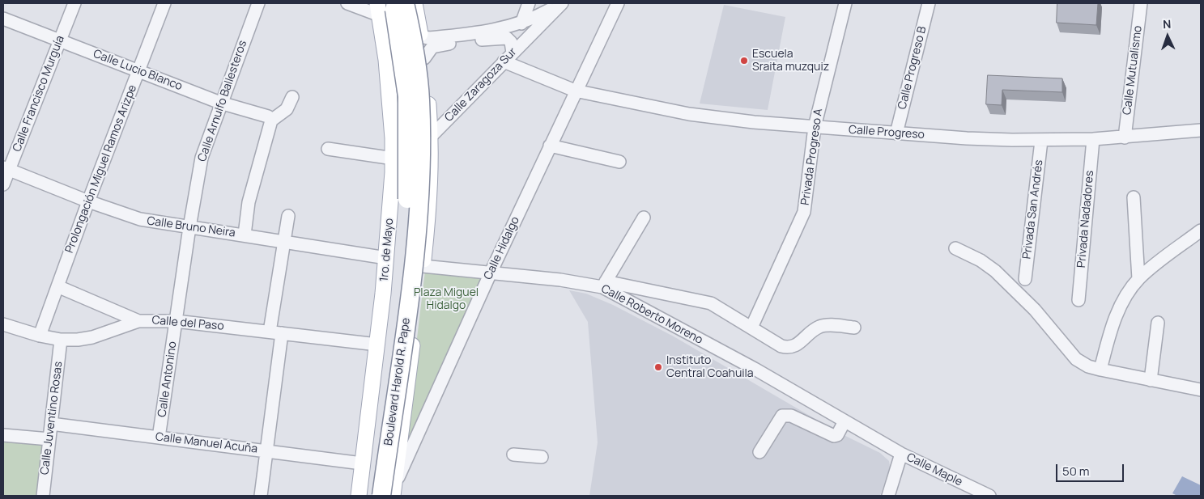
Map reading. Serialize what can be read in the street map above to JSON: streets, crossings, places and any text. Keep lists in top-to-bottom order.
{
  "streets": {
    "highway": ["Boulevard Harold R. Pape"],
    "main road": ["1ro. de Mayo"],
    "street": [
      "Calle Progreso B",
      "Calle Lucio Blanco",
      "Calle Mutualismo",
      "Calle Zaragoza Sur",
      "Calle Francisco Murguía",
      "Calle Arnulfo Ballesteros",
      "Calle Progreso",
      "Privada Progreso A",
      "Prolongación Miguel Ramos Arizpe",
      "Privada San Andrés",
      "Privada Nadadores",
      "Calle Bruno Neira",
      "Calle Hidalgo",
      "Calle Roberto Moreno",
      "Calle del Paso",
      "Calle Antonino",
      "Calle Juventino Rosas",
      "Calle Manuel Acuña",
      "Calle Maple"
    ]
  },
  "crossings": [
    ["Calle Progreso B", "Calle Progreso"],
    ["Calle Lucio Blanco", "Calle Francisco Murguía"],
    ["Calle Lucio Blanco", "Calle Arnulfo Ballesteros"],
    ["Calle Lucio Blanco", "Prolongación Miguel Ramos Arizpe"],
    ["Calle Mutualismo", "Calle Progreso"],
    ["Calle Zaragoza Sur", "Calle Progreso"],
    ["Calle Zaragoza Sur", "1ro. de Mayo"],
    ["Calle Francisco Murguía", "Calle Bruno Neira"],
    ["Calle Arnulfo Ballesteros", "Calle Bruno Neira"],
    ["Calle Arnulfo Ballesteros", "Calle del Paso"],
    ["Calle Arnulfo Ballesteros", "Calle Antonino"],
    ["Calle Progreso", "Privada Progreso A"],
    ["Calle Progreso", "Privada San Andrés"],
    ["Calle Progreso", "Privada Nadadores"],
    ["Calle Progreso", "Calle Hidalgo"],
    ["Prolongación Miguel Ramos Arizpe", "Calle Bruno Neira"],
    ["Prolongación Miguel Ramos Arizpe", "Calle del Paso"],
    ["Calle Bruno Neira", "1ro. de Mayo"],
    ["Calle Hidalgo", "Calle Roberto Moreno"],
    ["1ro. de Mayo", "Calle del Paso"],
    ["1ro. de Mayo", "Boulevard Harold R. Pape"],
    ["1ro. de Mayo", "Calle Manuel Acuña"],
    ["Calle Roberto Moreno", "Calle Maple"],
    ["Calle del Paso", "Calle Antonino"],
    ["Calle del Paso", "Calle Juventino Rosas"],
    ["Calle Antonino", "Calle Manuel Acuña"],
    ["Calle Juventino Rosas", "Calle Manuel Acuña"]
  ],
  "parks": ["Plaza Miguel Hidalgo"],
  "places": ["Escuela Sraita muzquiz", "Instituto Central Coahuila"],
  "scale_bar": "50 m",
  "north": "top"
}
